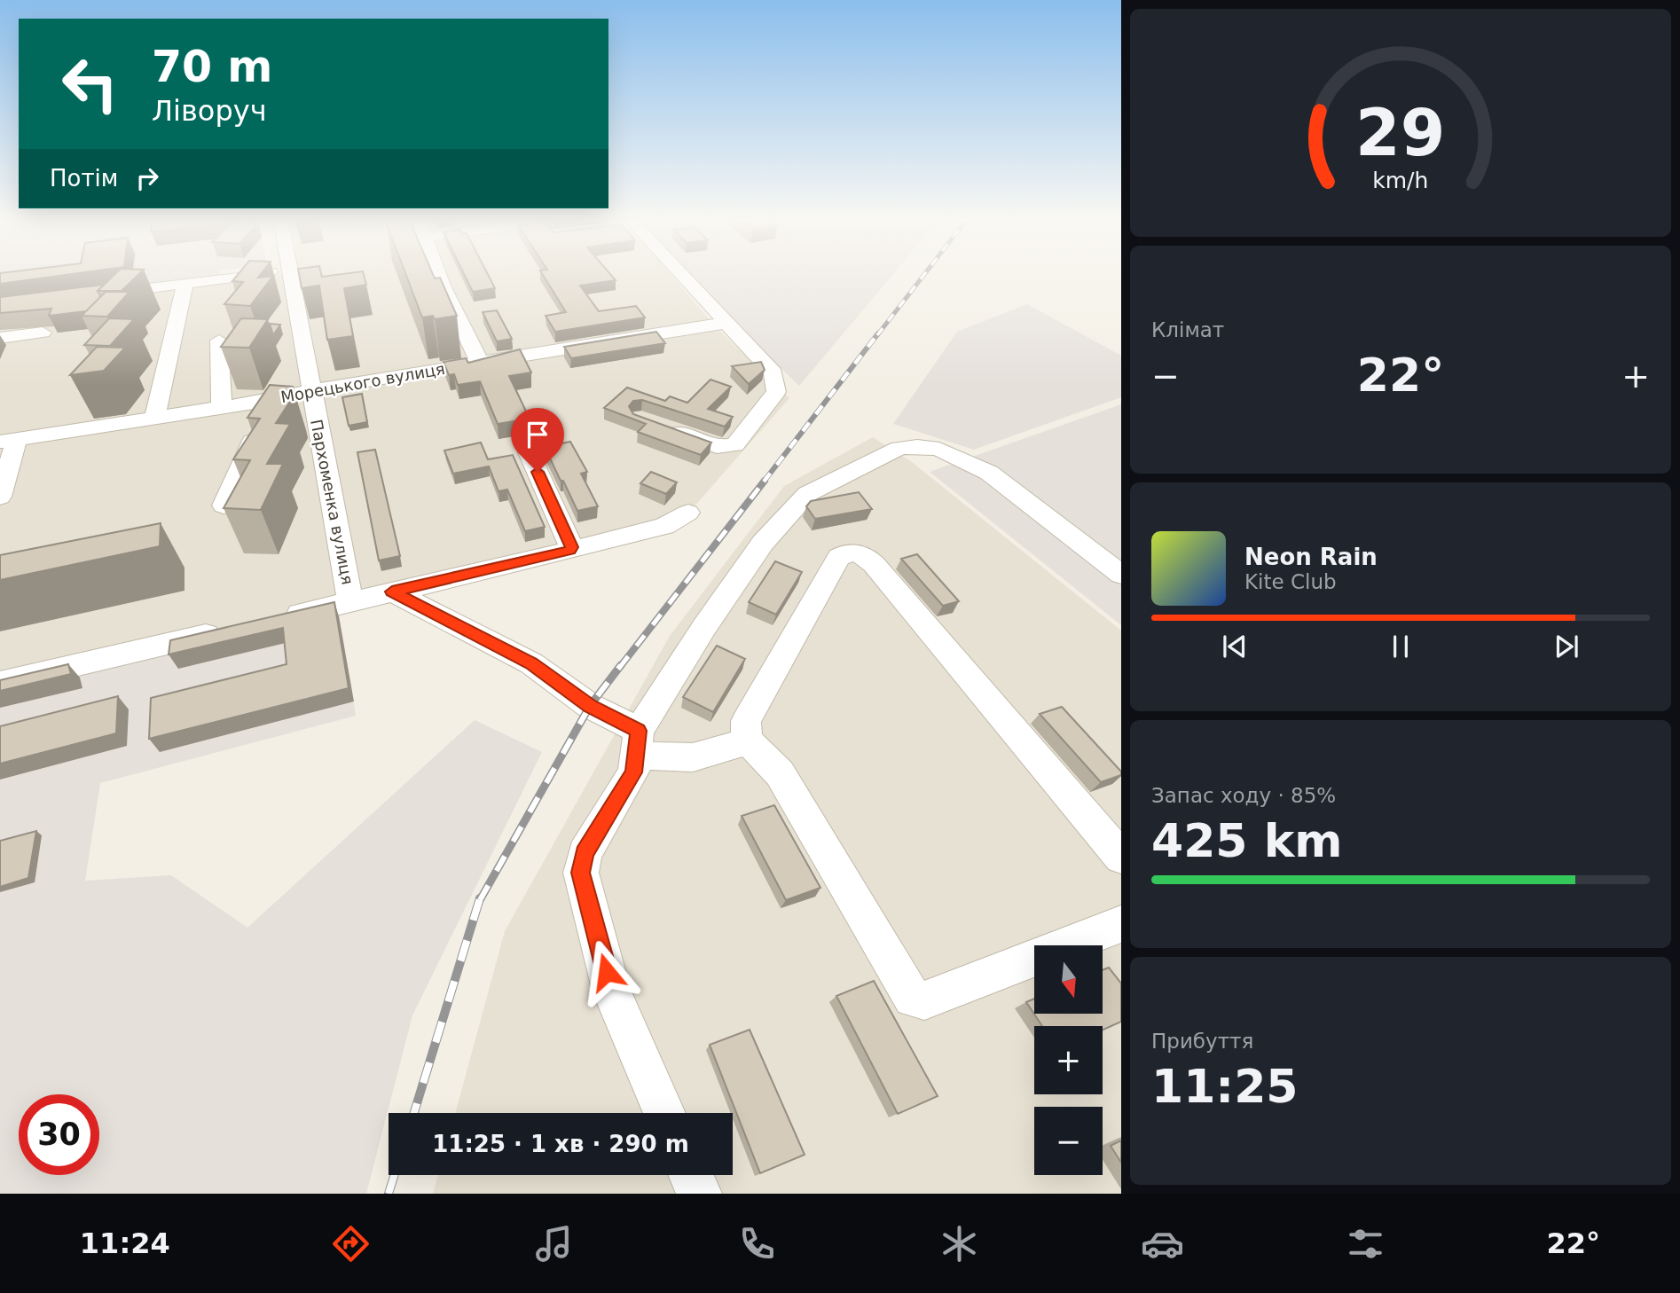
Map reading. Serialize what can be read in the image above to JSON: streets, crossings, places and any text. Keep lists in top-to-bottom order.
{
  "streets": {
    "street": ["Морецького вулиця", "Пархоменка вулиця"]
  },
  "crossings": [
    ["Морецького вулиця", "Пархоменка вулиця"]
  ],
  "north": "bottom",
  "page": {
    "turn": ["70 m", "Ліворуч"],
    "then": "Потім",
    "tile": [
      "Клімат",
      ["Запас ходу · 85%", "425 km"],
      ["Прибуття", "11:25"]
    ],
    "heat": ["−", "22°", "+"],
    "song": ["Neon Rain", "Kite Club"],
    "map_buttons": ["+", "−"],
    "limit": "30",
    "trip": "11:25 · 1 хв · 290 m",
    "tabs": ["11:24", "22°"],
    "gauge": ["29", "km/h"]
  }
}
